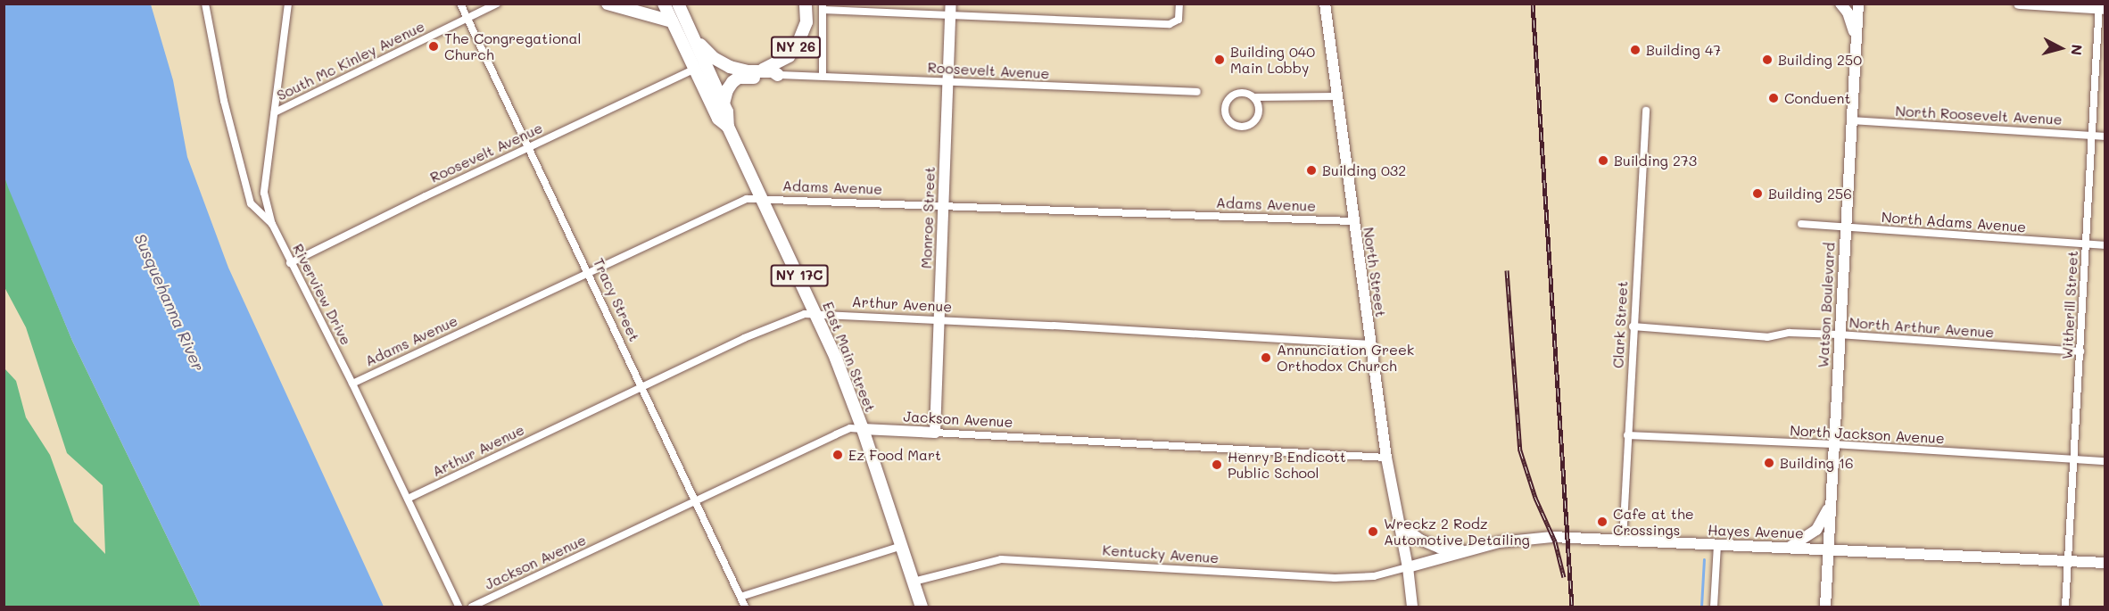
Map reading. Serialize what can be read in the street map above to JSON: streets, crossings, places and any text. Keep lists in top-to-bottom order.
{
  "streets": {
    "main road": ["NY 26", "NY 17C", "East Main Street"],
    "street": [
      "South Mc Kinley Avenue",
      "Roosevelt Avenue",
      "North Roosevelt Avenue",
      "Adams Avenue",
      "Monroe Street",
      "North Adams Avenue",
      "North Street",
      "Riverview Drive",
      "Tracy Street",
      "Arthur Avenue",
      "Watson Boulevard",
      "Witherill Street",
      "Clark Street",
      "North Arthur Avenue",
      "Jackson Avenue",
      "North Jackson Avenue",
      "Hayes Avenue",
      "Kentucky Avenue"
    ]
  },
  "crossings": [
    ["NY 26", "East Main Street"],
    ["South Mc Kinley Avenue", "Riverview Drive"],
    ["South Mc Kinley Avenue", "Tracy Street"],
    ["Roosevelt Avenue", "Monroe Street"],
    ["Roosevelt Avenue", "Riverview Drive"],
    ["Roosevelt Avenue", "Tracy Street"],
    ["Roosevelt Avenue", "East Main Street"],
    ["North Roosevelt Avenue", "Watson Boulevard"],
    ["North Roosevelt Avenue", "Witherill Street"],
    ["Adams Avenue", "Monroe Street"],
    ["Adams Avenue", "North Street"],
    ["Adams Avenue", "Riverview Drive"],
    ["Adams Avenue", "Tracy Street"],
    ["Adams Avenue", "East Main Street"],
    ["Monroe Street", "Arthur Avenue"],
    ["Monroe Street", "Jackson Avenue"],
    ["North Adams Avenue", "Watson Boulevard"],
    ["North Adams Avenue", "Witherill Street"],
    ["North Street", "Arthur Avenue"],
    ["North Street", "Jackson Avenue"],
    ["North Street", "Hayes Avenue"],
    ["North Street", "Kentucky Avenue"],
    ["Riverview Drive", "Arthur Avenue"],
    ["Tracy Street", "Arthur Avenue"],
    ["Tracy Street", "Jackson Avenue"],
    ["Arthur Avenue", "East Main Street"],
    ["Watson Boulevard", "North Arthur Avenue"],
    ["Watson Boulevard", "North Jackson Avenue"],
    ["Watson Boulevard", "Hayes Avenue"],
    ["Witherill Street", "North Arthur Avenue"],
    ["Witherill Street", "North Jackson Avenue"],
    ["Witherill Street", "Hayes Avenue"],
    ["Clark Street", "North Arthur Avenue"],
    ["Clark Street", "North Jackson Avenue"],
    ["Clark Street", "Hayes Avenue"],
    ["East Main Street", "Jackson Avenue"],
    ["East Main Street", "Kentucky Avenue"],
    ["Hayes Avenue", "Kentucky Avenue"]
  ],
  "water": ["Susquehanna River"],
  "places": [
    "The Congregational Church",
    "Building 47",
    "Building 040 Main Lobby",
    "Building 250",
    "Conduent",
    "Building 273",
    "Building 032",
    "Building 256",
    "Annunciation Greek Orthodox Church",
    "Ez Food Mart",
    "Building 16",
    "Henry B Endicott Public School",
    "Cafe at the Crossings",
    "Wreckz 2 Rodz Automotive Detailing"
  ],
  "north": "right"
}
